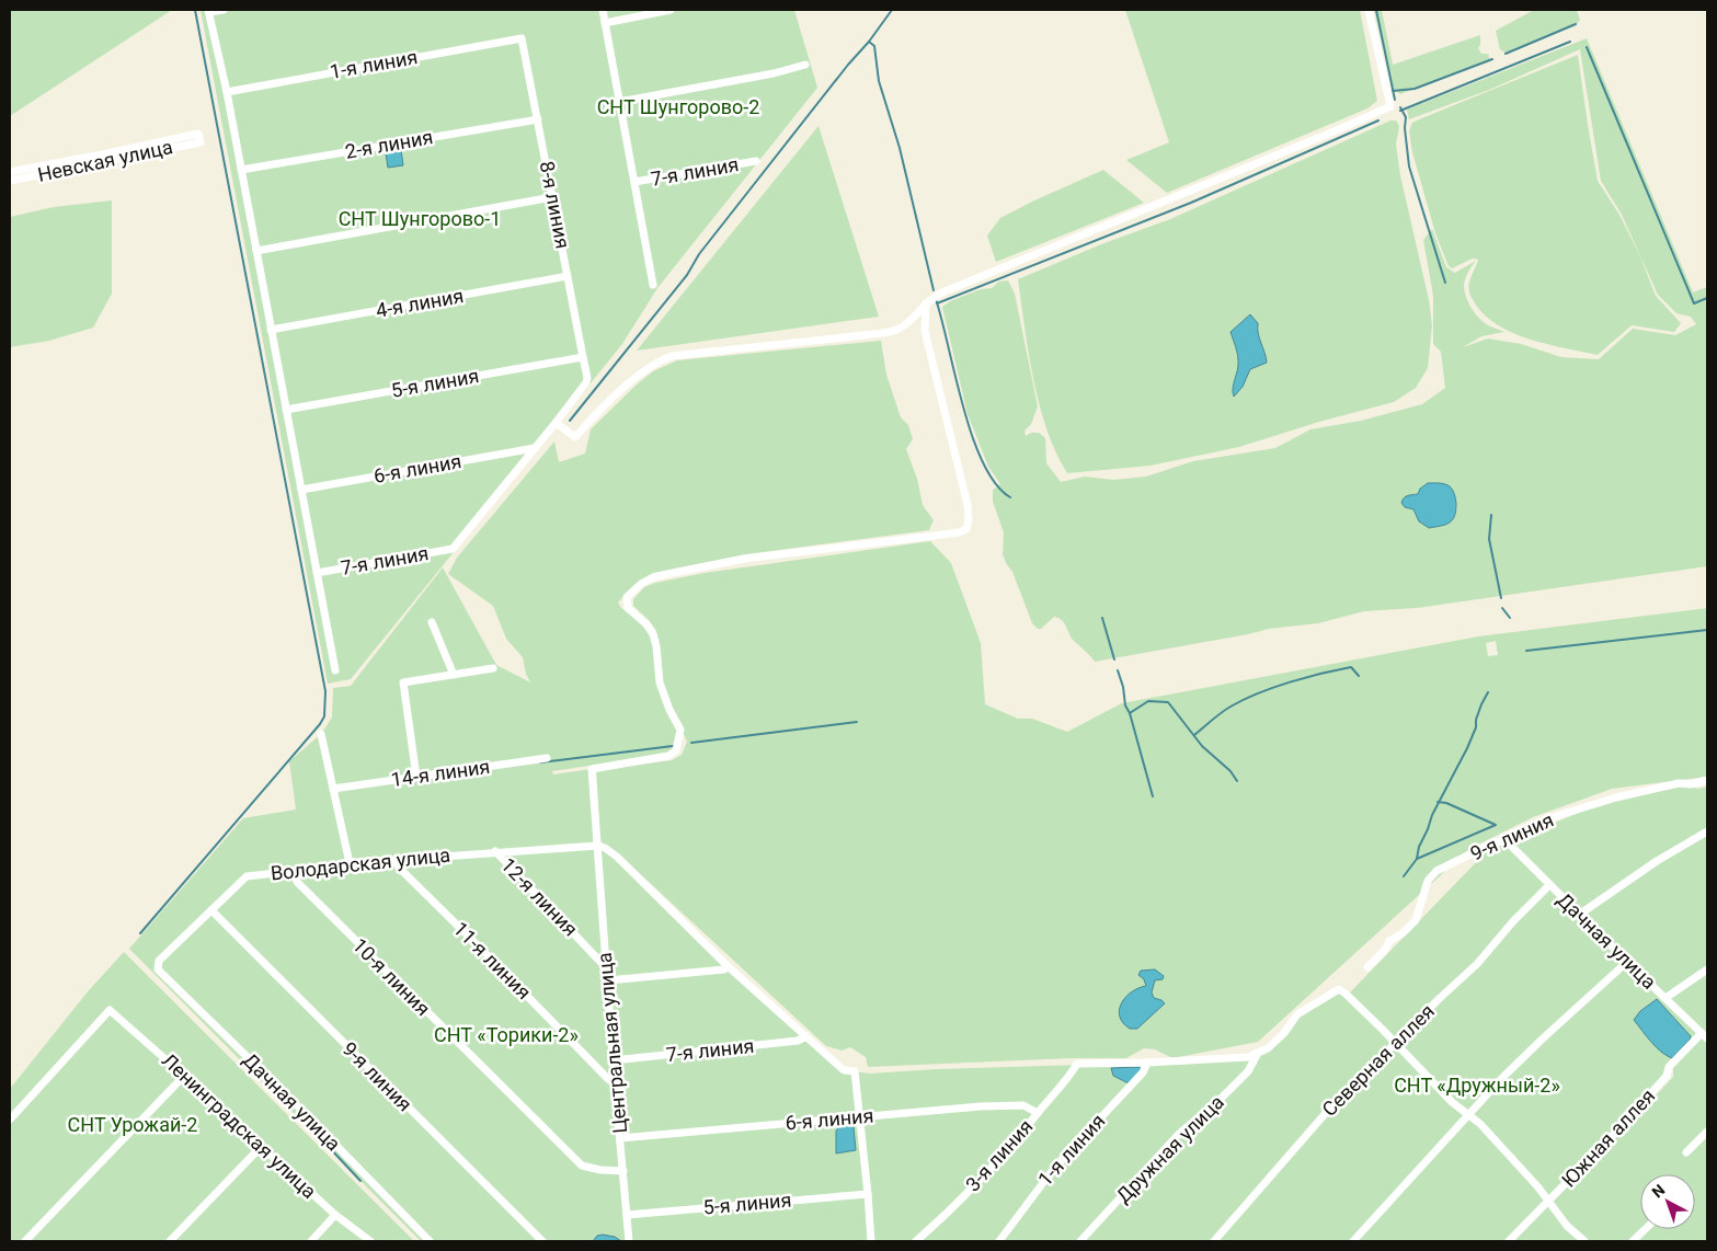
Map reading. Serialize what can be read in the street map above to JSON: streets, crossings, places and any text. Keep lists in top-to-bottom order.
{
  "streets": {
    "street": [
      "1-я линия",
      "2-я линия",
      "Невская улица",
      "7-я линия",
      "8-я линия",
      "4-я линия",
      "5-я линия",
      "6-я линия",
      "14-я линия",
      "9-я линия",
      "Володарская улица",
      "12-я линия",
      "Дачная улица",
      "11-я линия",
      "10-я линия",
      "Центральная улица",
      "Северная аллея",
      "Ленинградская улица",
      "Южная аллея",
      "Дружная улица",
      "3-я линия"
    ]
  },
  "crossings": [
    ["1-я линия", "8-я линия"],
    ["1-я линия", "3-я линия"],
    ["2-я линия", "8-я линия"],
    ["7-я линия", "6-я линия"],
    ["7-я линия", "Центральная улица"],
    ["8-я линия", "4-я линия"],
    ["8-я линия", "5-я линия"],
    ["5-я линия", "Центральная улица"],
    ["6-я линия", "Центральная улица"],
    ["6-я линия", "3-я линия"],
    ["9-я линия", "Володарская улица"],
    ["9-я линия", "Дачная улица"],
    ["Володарская улица", "12-я линия"],
    ["Володарская улица", "Дачная улица"],
    ["Володарская улица", "11-я линия"],
    ["Володарская улица", "10-я линия"],
    ["Володарская улица", "Центральная улица"],
    ["12-я линия", "Центральная улица"],
    ["Дачная улица", "Северная аллея"],
    ["Дачная улица", "Южная аллея"],
    ["11-я линия", "Центральная улица"],
    ["10-я линия", "Центральная улица"]
  ],
  "parks": [
    "СНТ Шунгорово-2",
    "СНТ Шунгорово-1",
    "СНТ «Торики-2»",
    "СНТ «Дружный-2»",
    "СНТ Урожай-2"
  ],
  "north": "top left"
}
